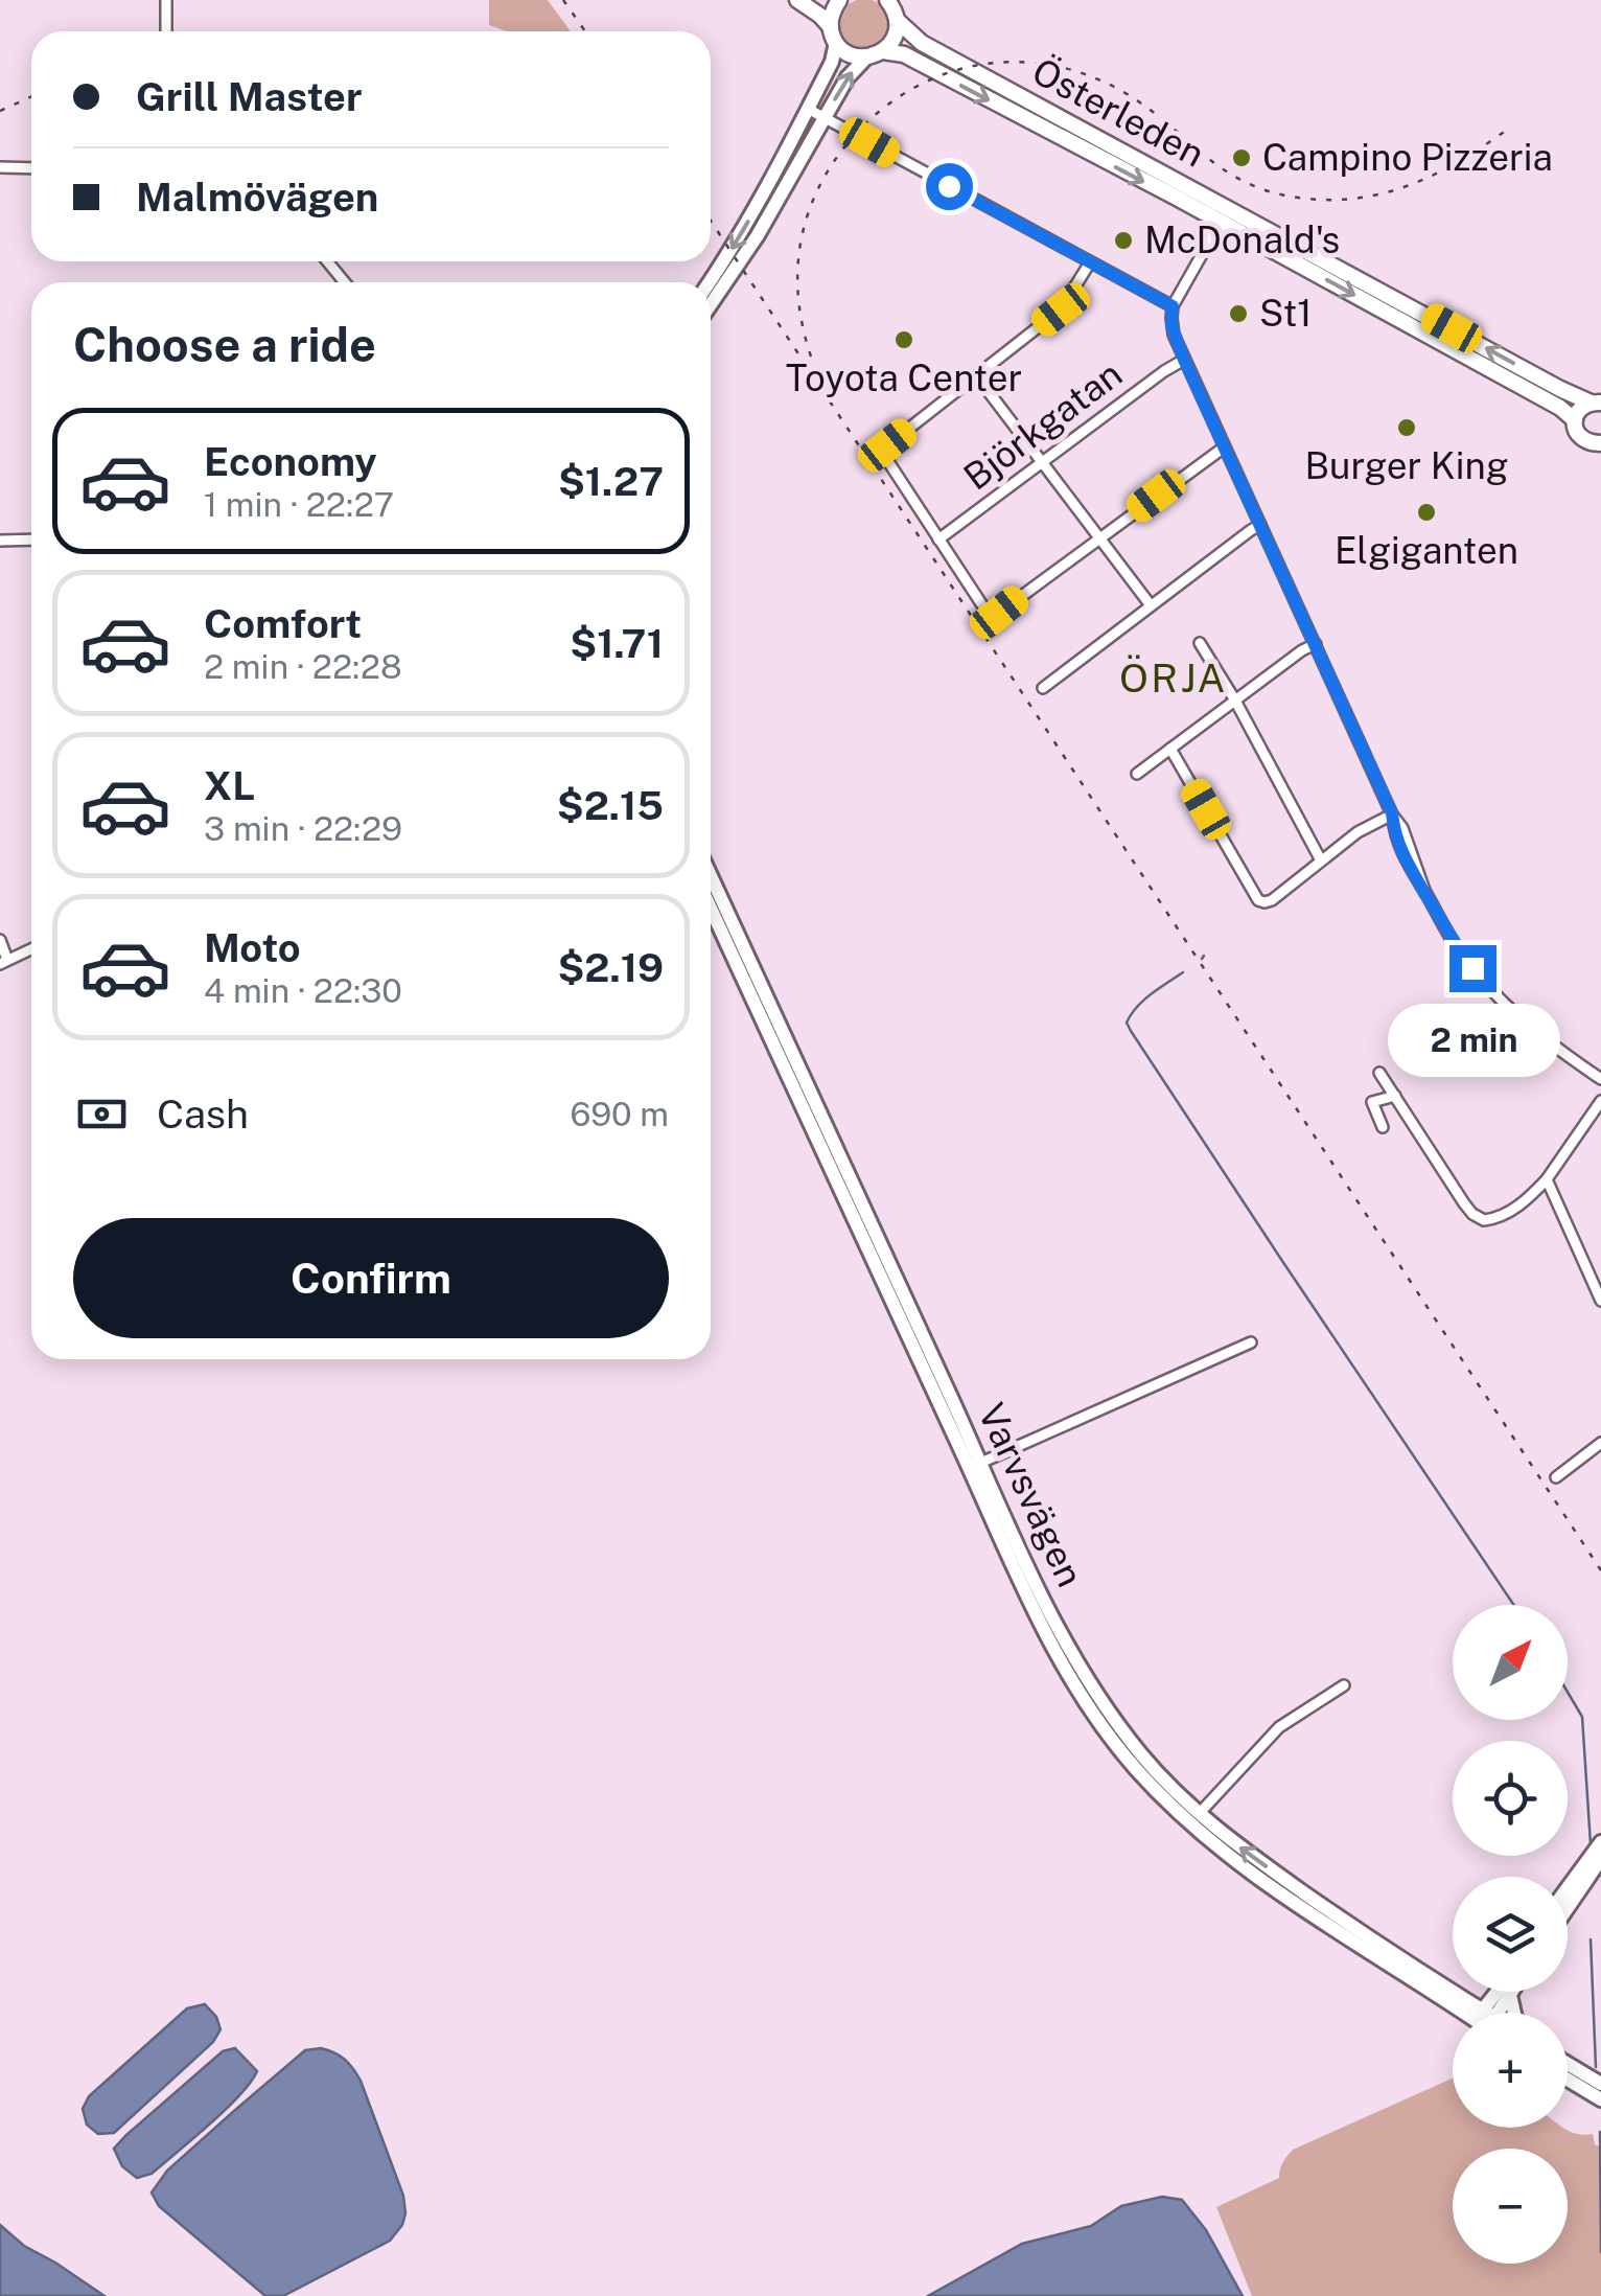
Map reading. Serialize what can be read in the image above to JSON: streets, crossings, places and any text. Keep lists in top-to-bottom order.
{
  "streets": {
    "main road": ["Österleden", "Varvsvägen"],
    "street": ["Björkgatan"]
  },
  "districts": ["ÖRJA"],
  "places": [
    "Campino Pizzeria",
    "McDonald's",
    "St1",
    "Toyota Center",
    "Burger King",
    "Elgiganten"
  ],
  "north": "top right",
  "page": {
    "banner": ["Grill Master", "Malmövägen"],
    "heading": "Choose a ride",
    "list": [
      {
        "name": "Economy",
        "note": "1 min · 22:27",
        "value": "$1.27"
      },
      {
        "name": "Comfort",
        "note": "2 min · 22:28",
        "value": "$1.71"
      },
      {
        "name": "XL",
        "note": "3 min · 22:29",
        "value": "$2.15"
      },
      {
        "name": "Moto",
        "note": "4 min · 22:30",
        "value": "$2.19"
      }
    ],
    "bubble": "2 min",
    "pay": ["Cash", "690 m"],
    "buttons": "Confirm",
    "map_buttons": ["+", "−"]
  }
}
